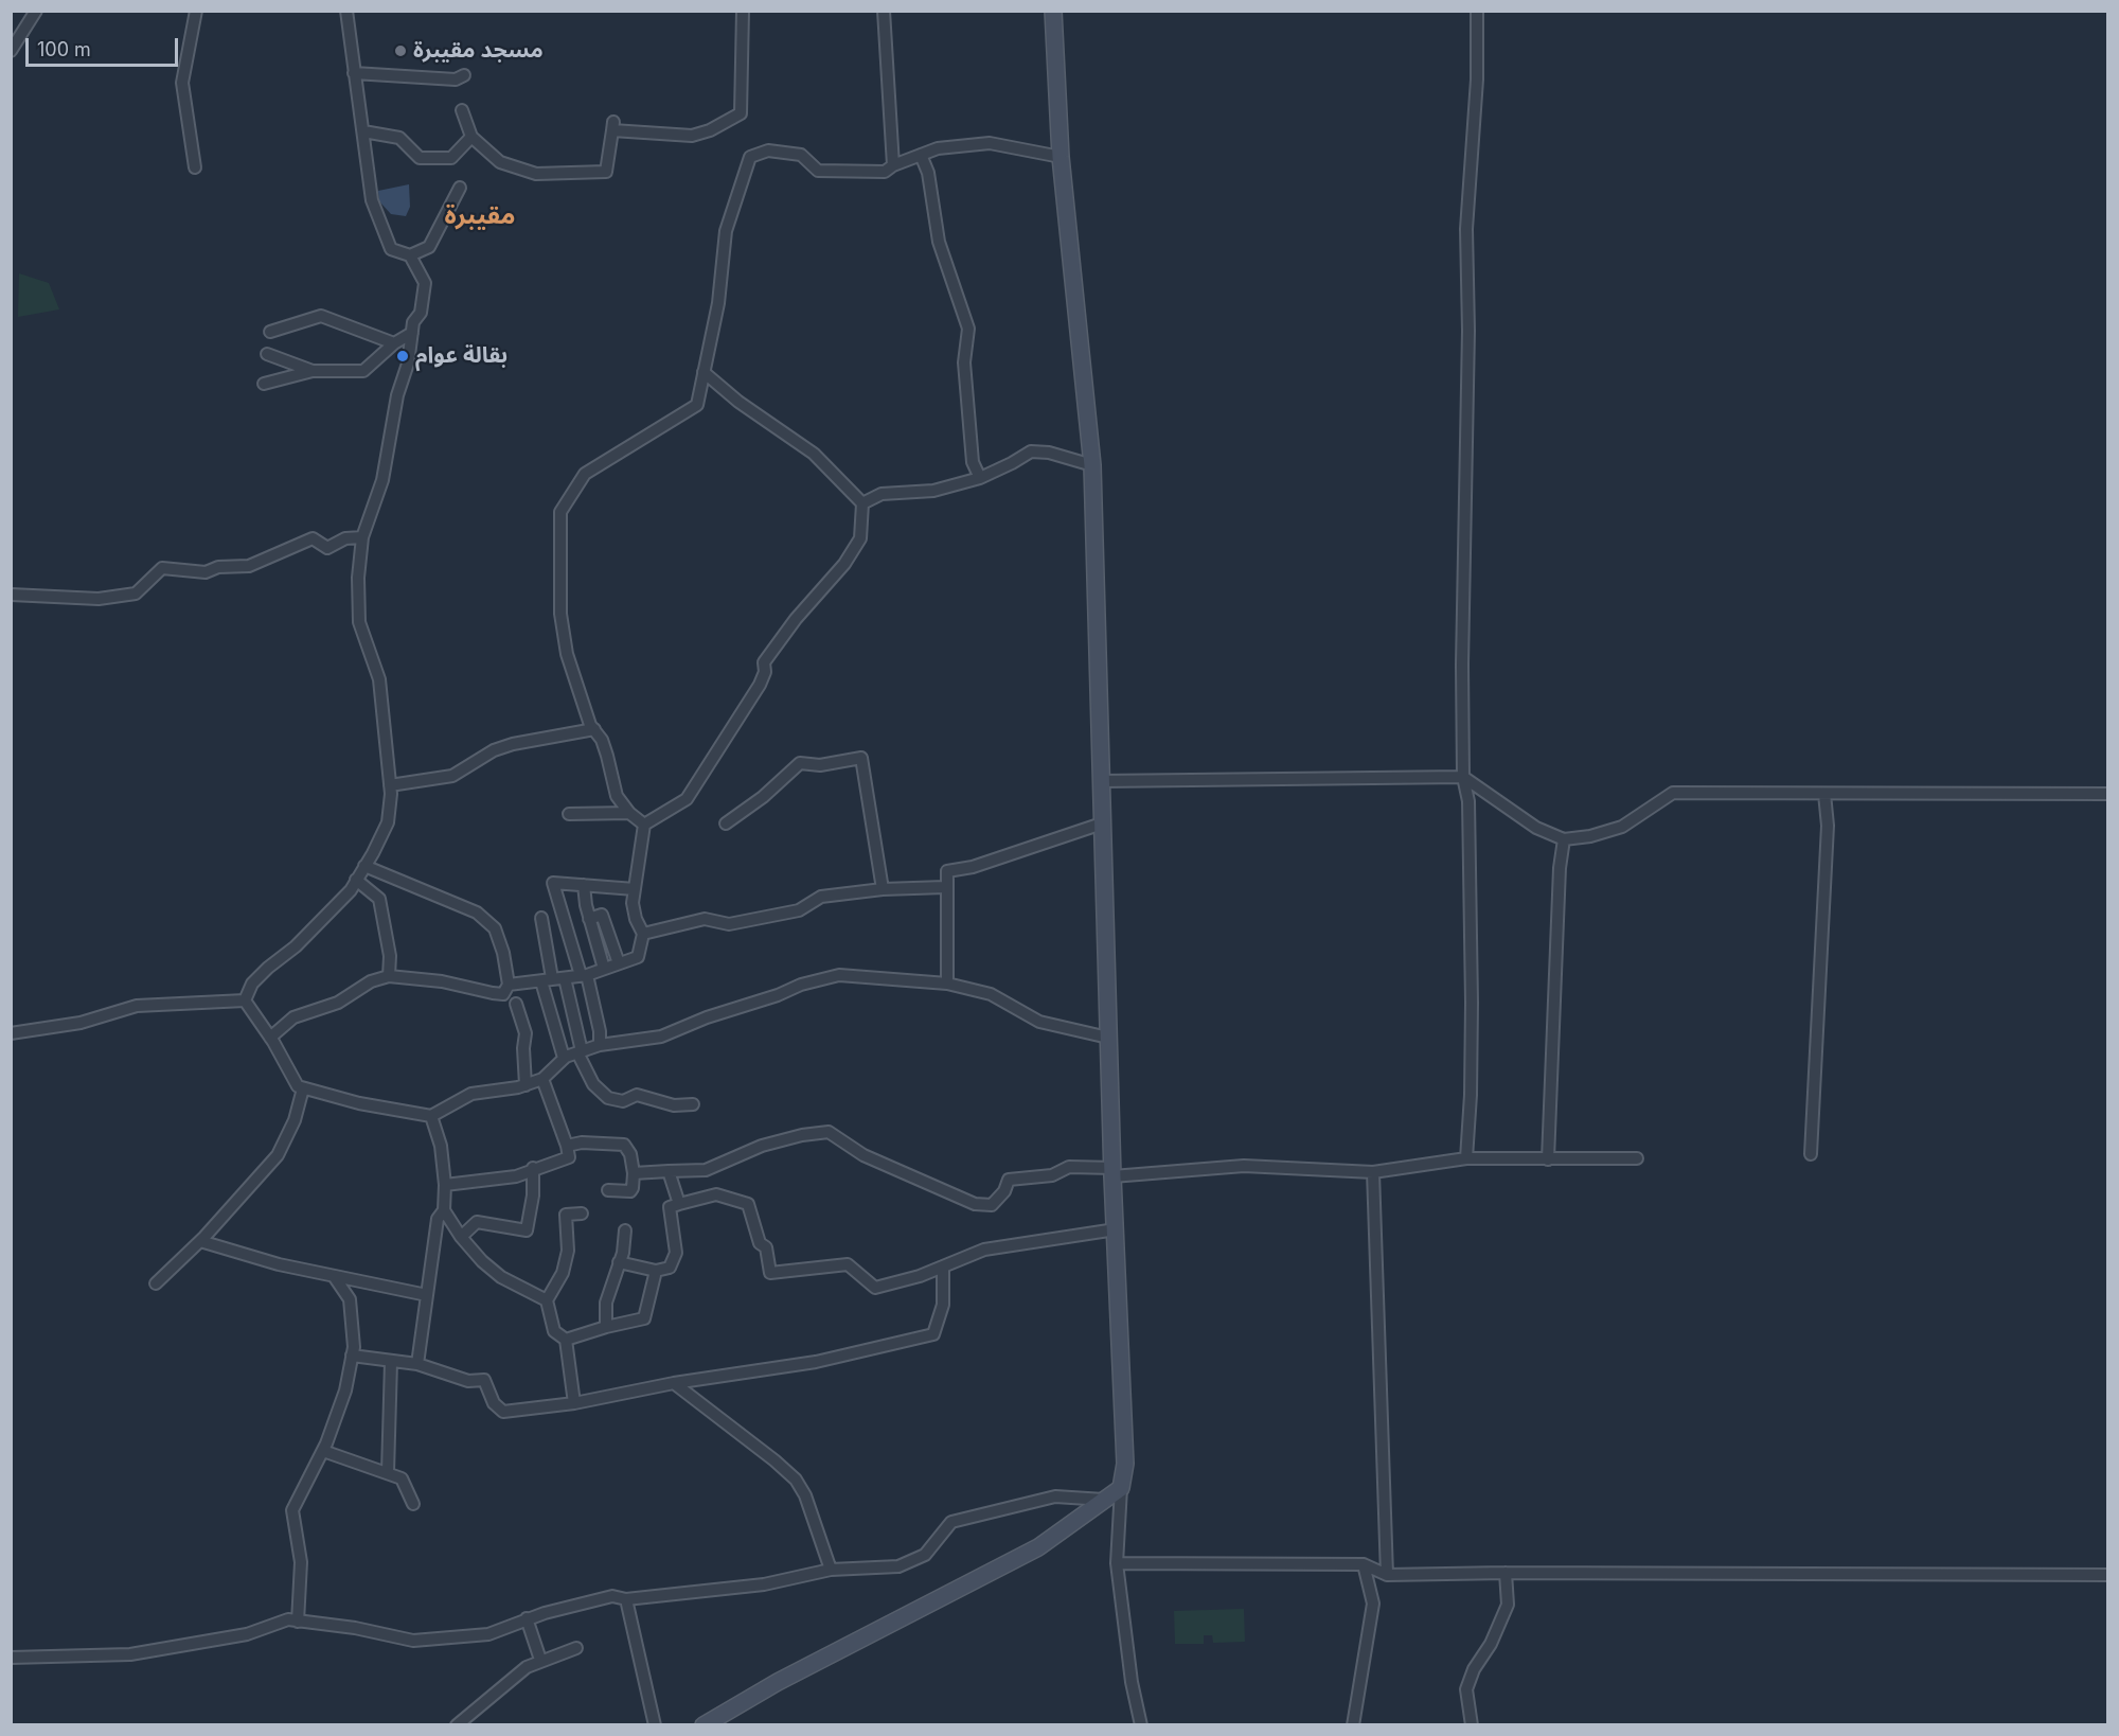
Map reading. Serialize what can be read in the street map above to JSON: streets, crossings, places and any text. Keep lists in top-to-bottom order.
{
  "districts": ["مقيبرة"],
  "places": ["مسجد مقيبرة", "بقالة عوام"],
  "scale_bar": "100 m"
}
